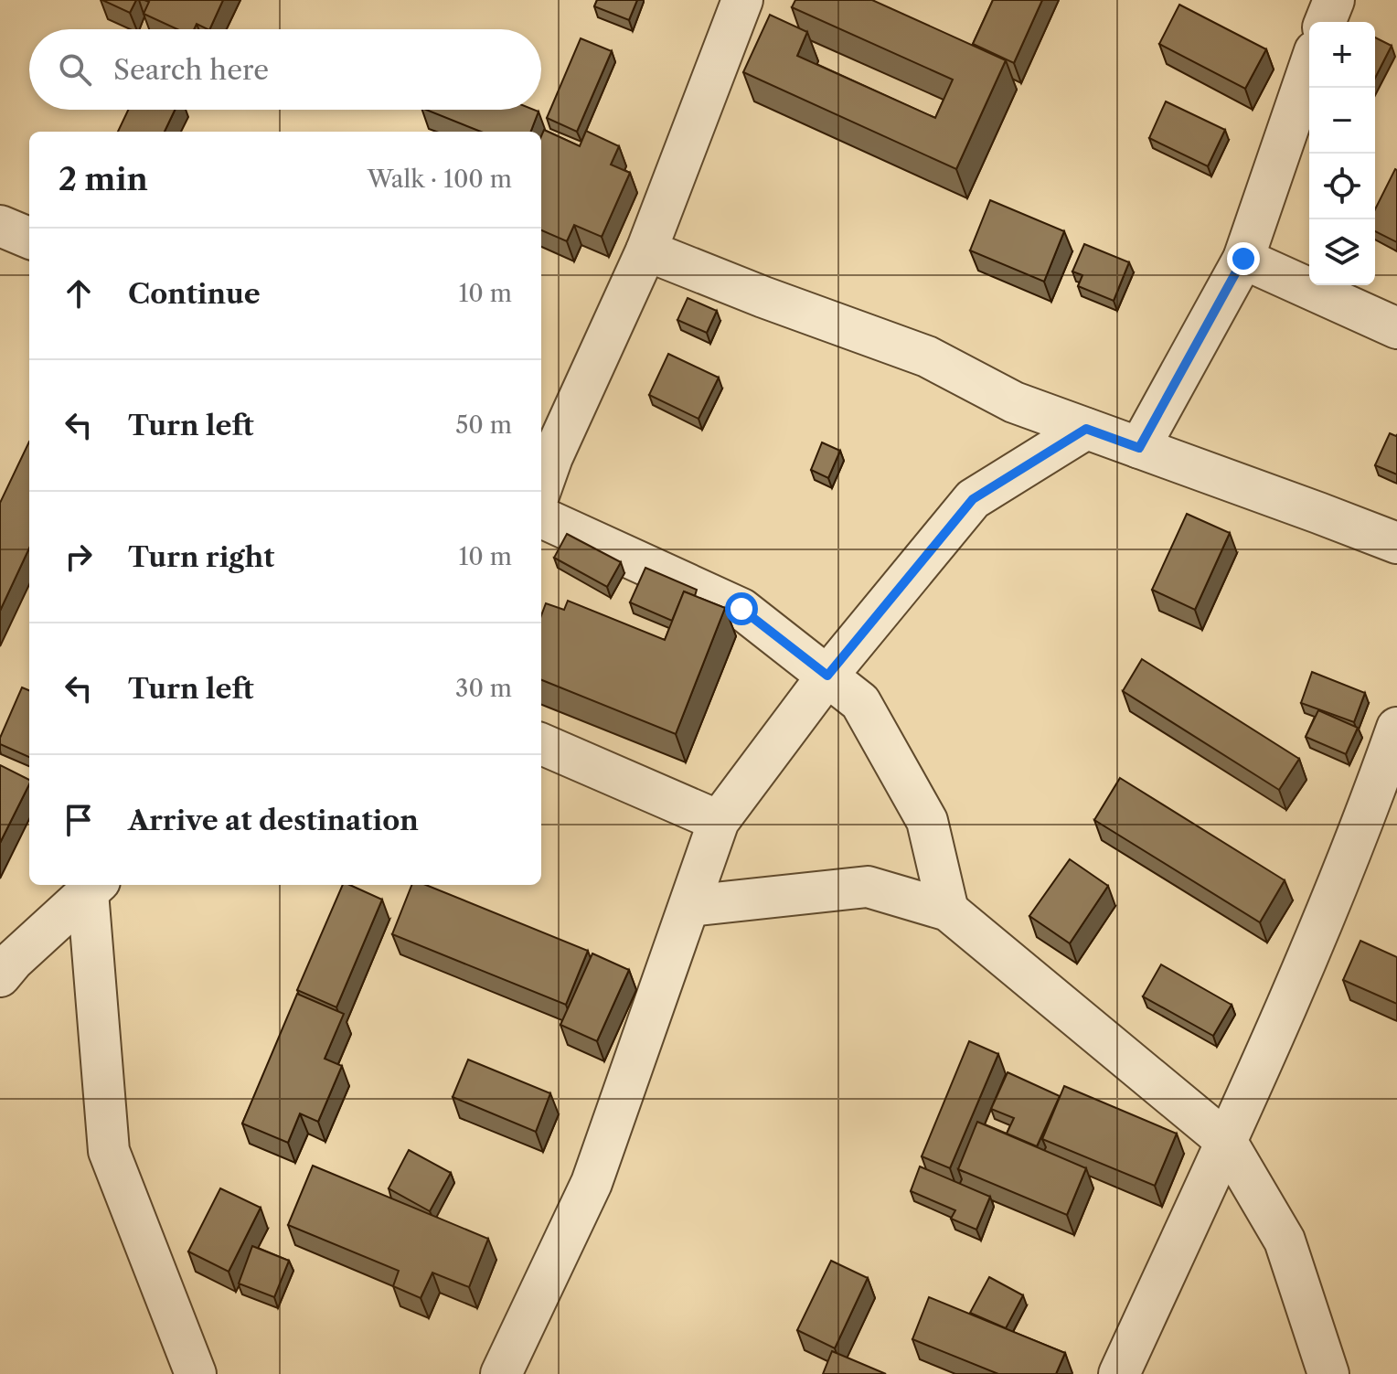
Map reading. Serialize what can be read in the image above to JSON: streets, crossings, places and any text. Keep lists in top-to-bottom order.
{
  "page": {
    "map_buttons": ["+", "−"],
    "search": "Search here",
    "heading": ["2 min", "Walk · 100 m"],
    "list": [
      ["Continue", "10 m"],
      ["Turn left", "50 m"],
      ["Turn right", "10 m"],
      ["Turn left", "30 m"],
      "Arrive at destination"
    ]
  }
}
